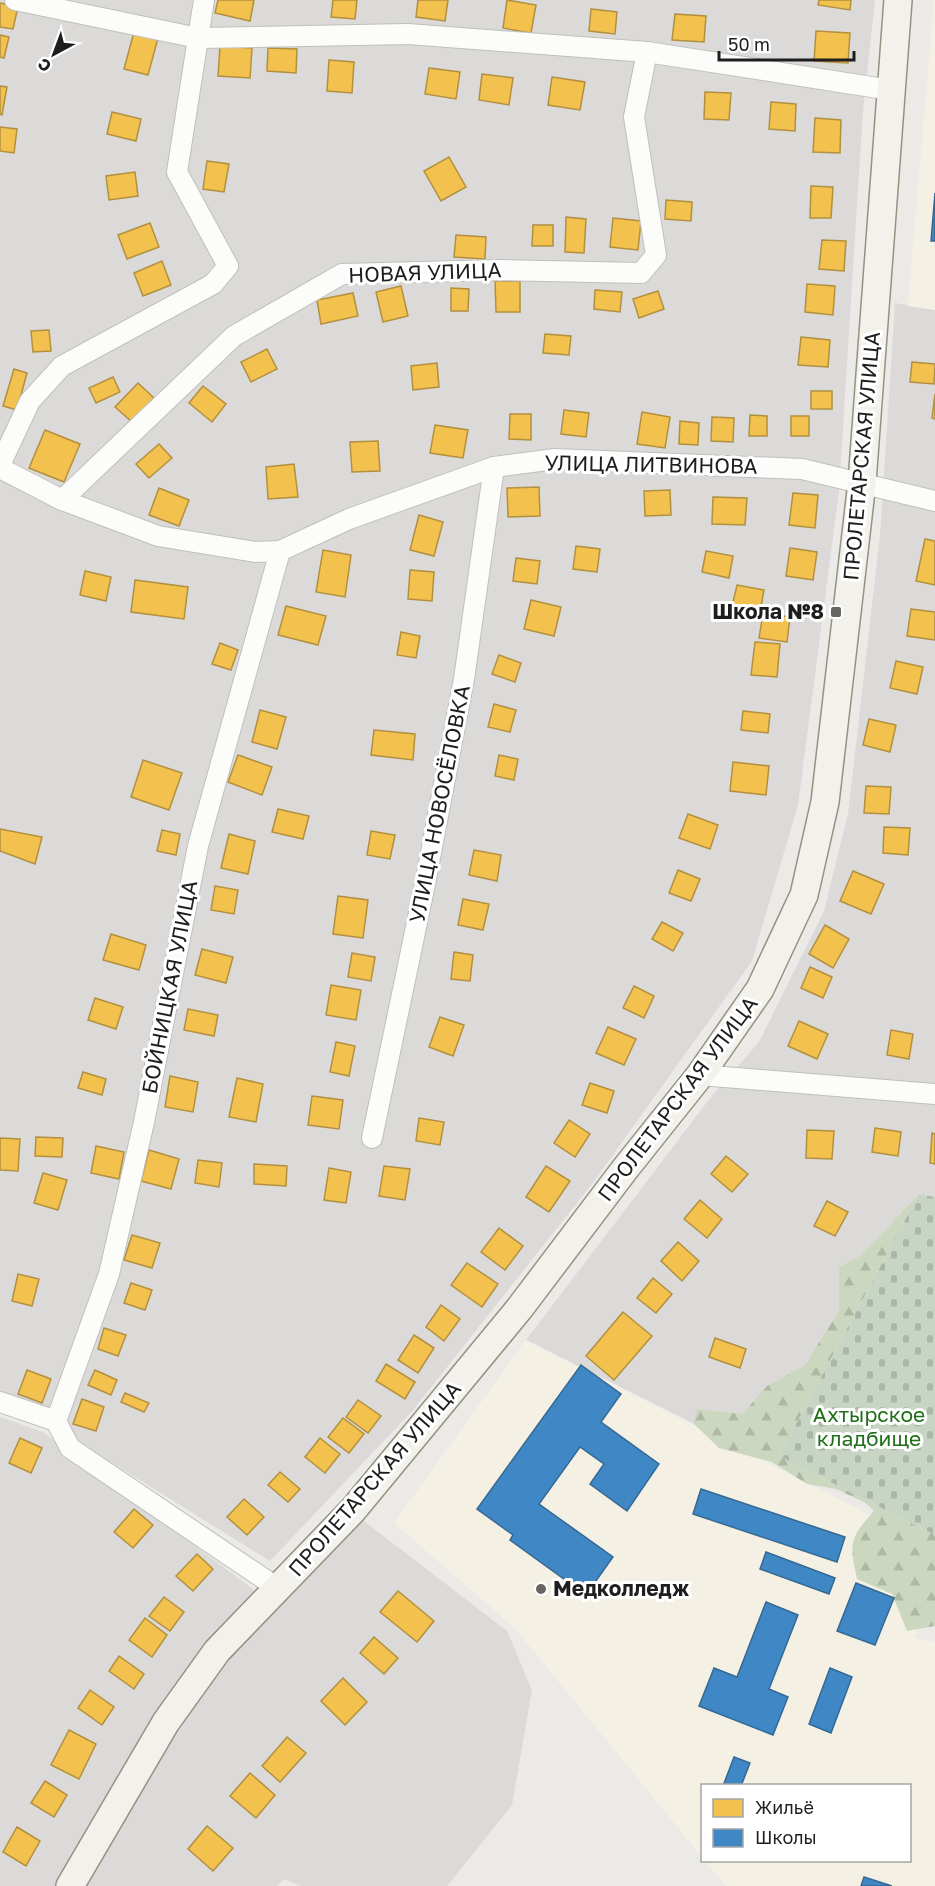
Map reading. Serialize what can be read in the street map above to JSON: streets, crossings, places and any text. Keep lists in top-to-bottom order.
{
  "streets": {
    "main road": ["ПРОЛЕТАРСКАЯ УЛИЦА"],
    "street": [
      "НОВАЯ УЛИЦА",
      "УЛИЦА ЛИТВИНОВА",
      "УЛИЦА НОВОСЁЛОВКА",
      "БОЙНИЦКАЯ УЛИЦА"
    ]
  },
  "crossings": [
    ["НОВАЯ УЛИЦА", "УЛИЦА ЛИТВИНОВА"],
    ["ПРОЛЕТАРСКАЯ УЛИЦА", "УЛИЦА ЛИТВИНОВА"],
    ["УЛИЦА ЛИТВИНОВА", "УЛИЦА НОВОСЁЛОВКА"],
    ["УЛИЦА ЛИТВИНОВА", "БОЙНИЦКАЯ УЛИЦА"]
  ],
  "parks": ["Ахтырское кладбище"],
  "places": {
    "transit": ["Школа №8"],
    "other": ["Медколледж"]
  },
  "legend": ["Жильё", "Школы"],
  "scale_bar": "50 m",
  "north": "bottom left"
}
